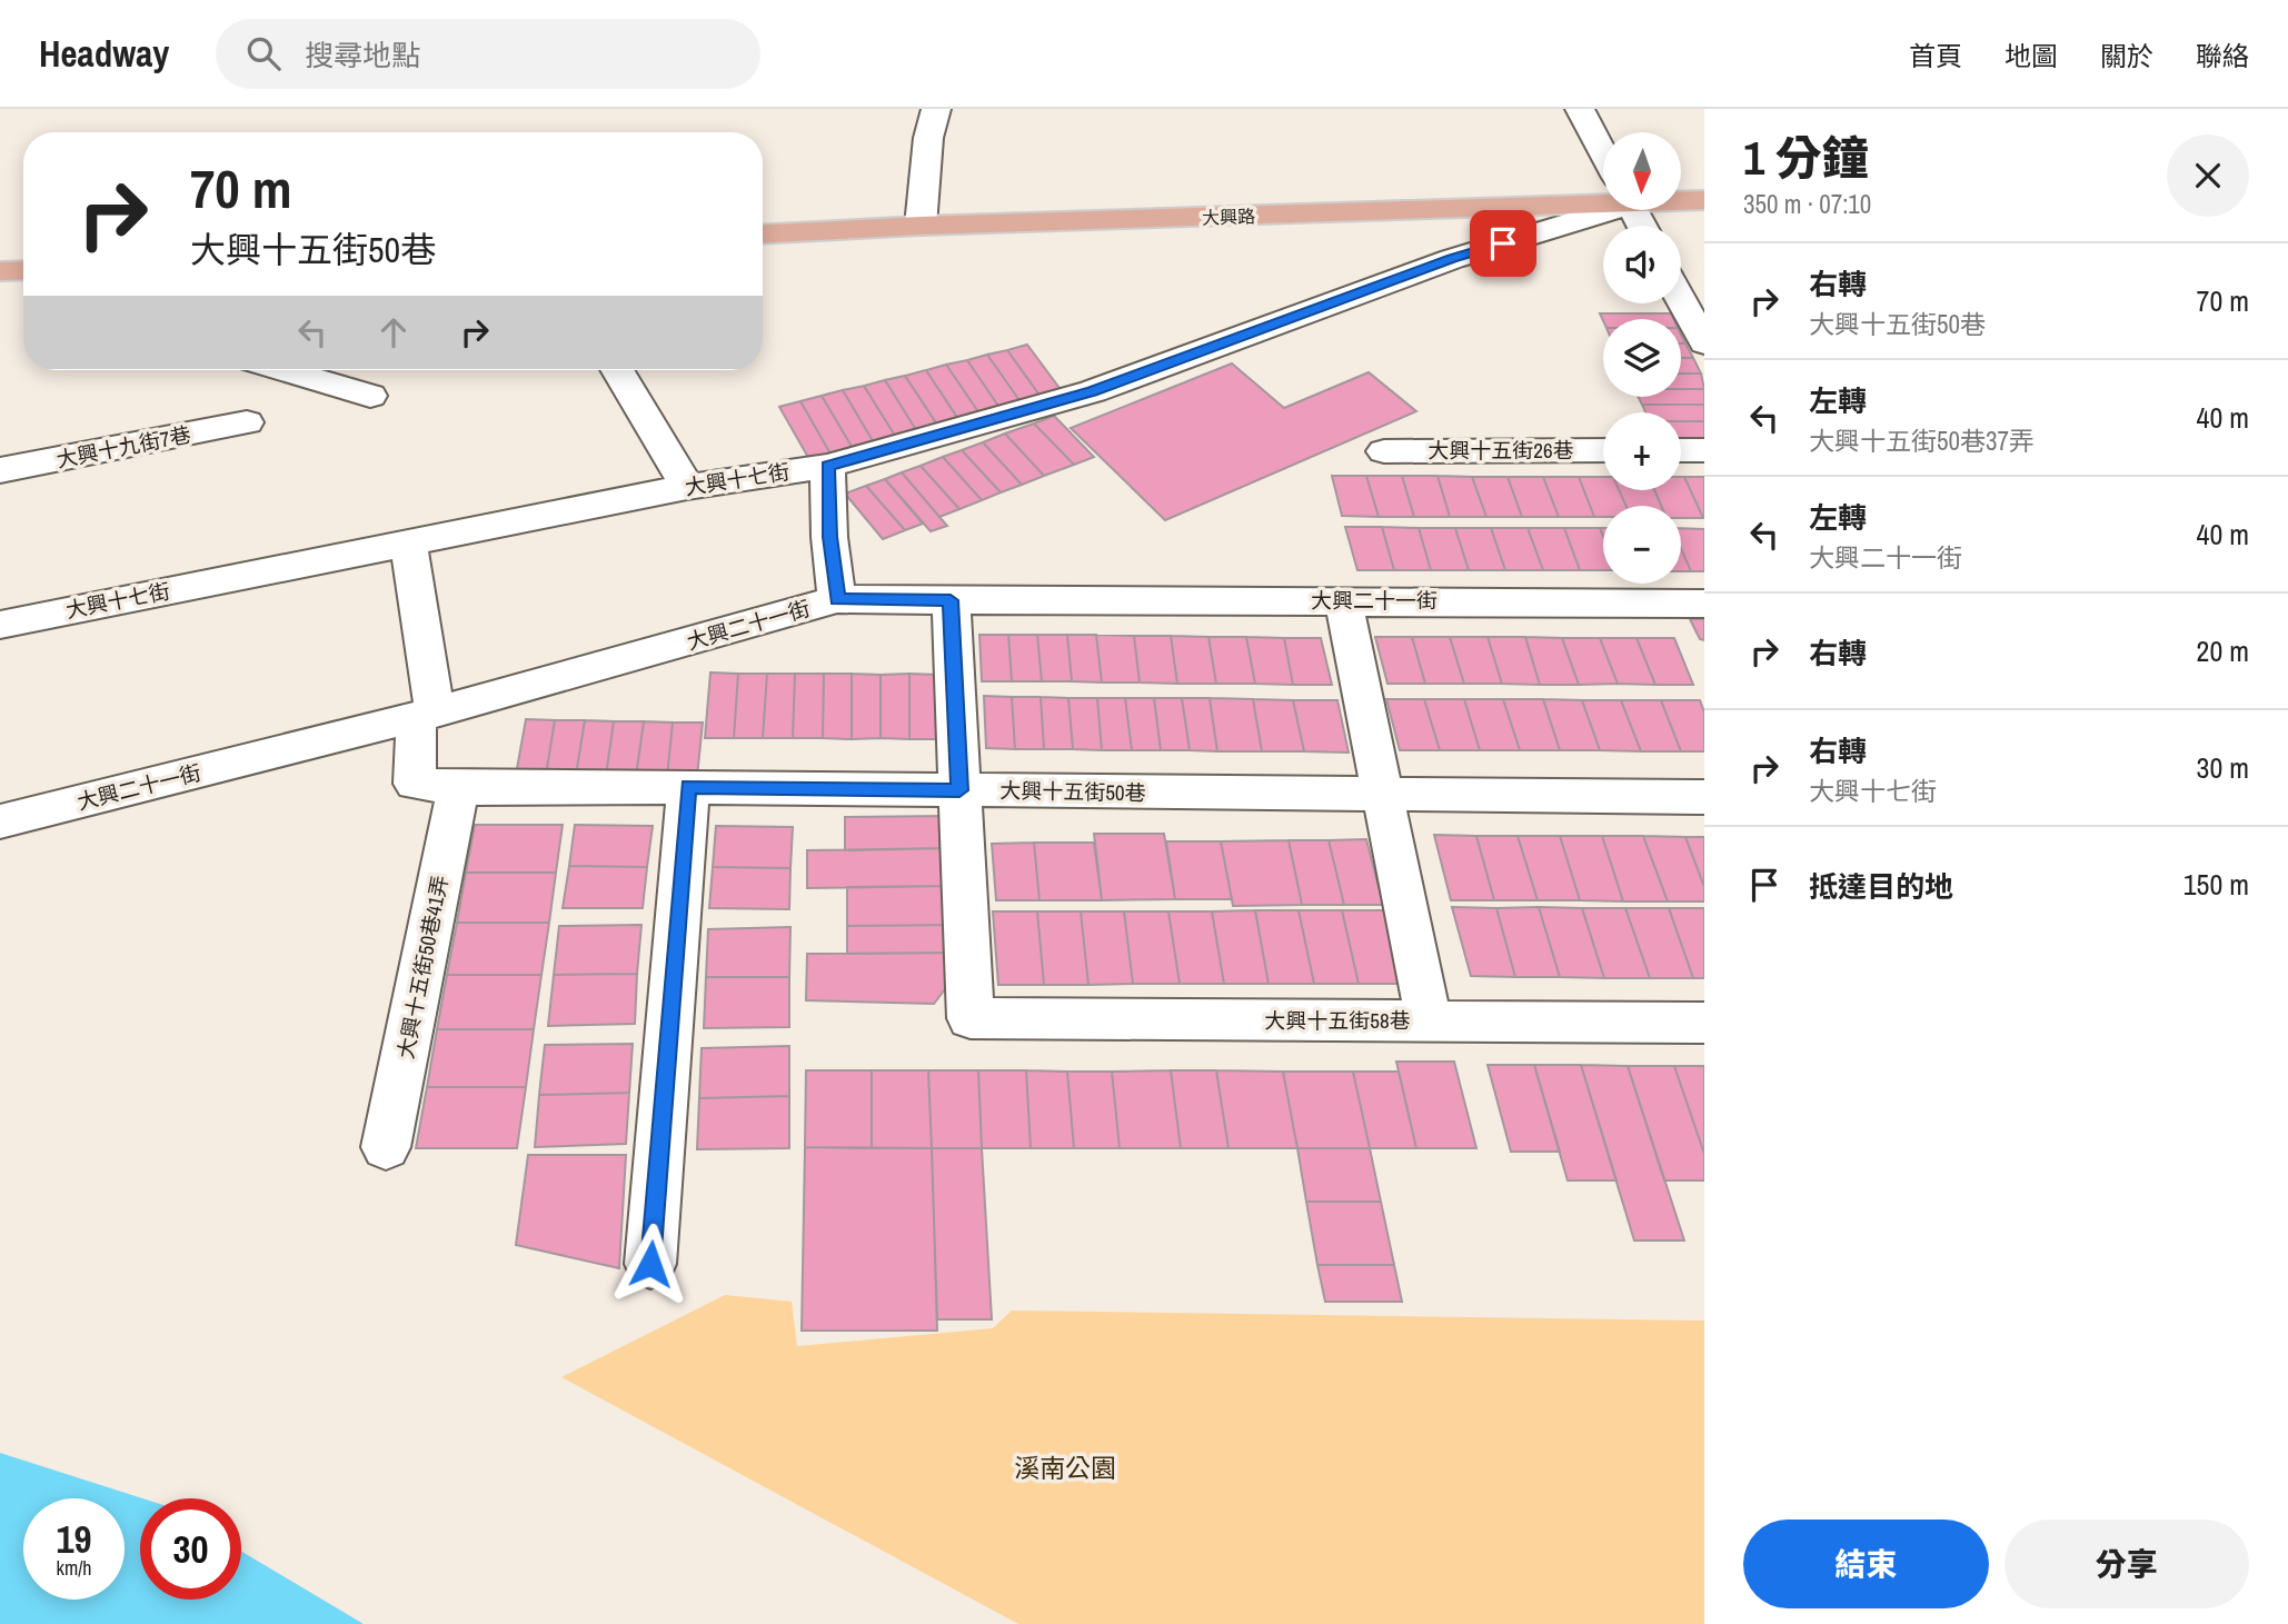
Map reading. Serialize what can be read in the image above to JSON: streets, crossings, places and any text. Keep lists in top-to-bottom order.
{
  "streets": {
    "main road": ["大興路"],
    "street": [
      "大興十九街7巷",
      "大興十五街26巷",
      "大興十七街",
      "大興二十一街",
      "大興十五街50巷",
      "大興十五街50巷41弄",
      "大興十五街58巷"
    ]
  },
  "crossings": [
    ["大興二十一街", "大興十五街50巷"],
    ["大興十五街50巷", "大興十五街50巷41弄"],
    ["大興十五街50巷", "大興十五街58巷"]
  ],
  "parks": ["溪南公園"],
  "north": "bottom",
  "page": {
    "header": "Headway",
    "search": "搜尋地點",
    "nav": [
      "首頁",
      "地圖",
      "關於",
      "聯絡"
    ],
    "heading": ["1 分鐘", "350 m · 07:10"],
    "map_buttons": ["+", "−"],
    "turn": ["70 m", "大興十五街50巷"],
    "list": [
      {
        "name": "右轉",
        "note": "大興十五街50巷",
        "value": "70 m"
      },
      {
        "name": "左轉",
        "note": "大興十五街50巷37弄",
        "value": "40 m"
      },
      {
        "name": "左轉",
        "note": "大興二十一街",
        "value": "40 m"
      },
      {
        "name": "右轉",
        "value": "20 m"
      },
      {
        "name": "右轉",
        "note": "大興十七街",
        "value": "30 m"
      },
      {
        "name": "抵達目的地",
        "value": "150 m"
      }
    ],
    "speed": "19 km/h",
    "limit": "30",
    "buttons": ["結束", "分享"]
  }
}
